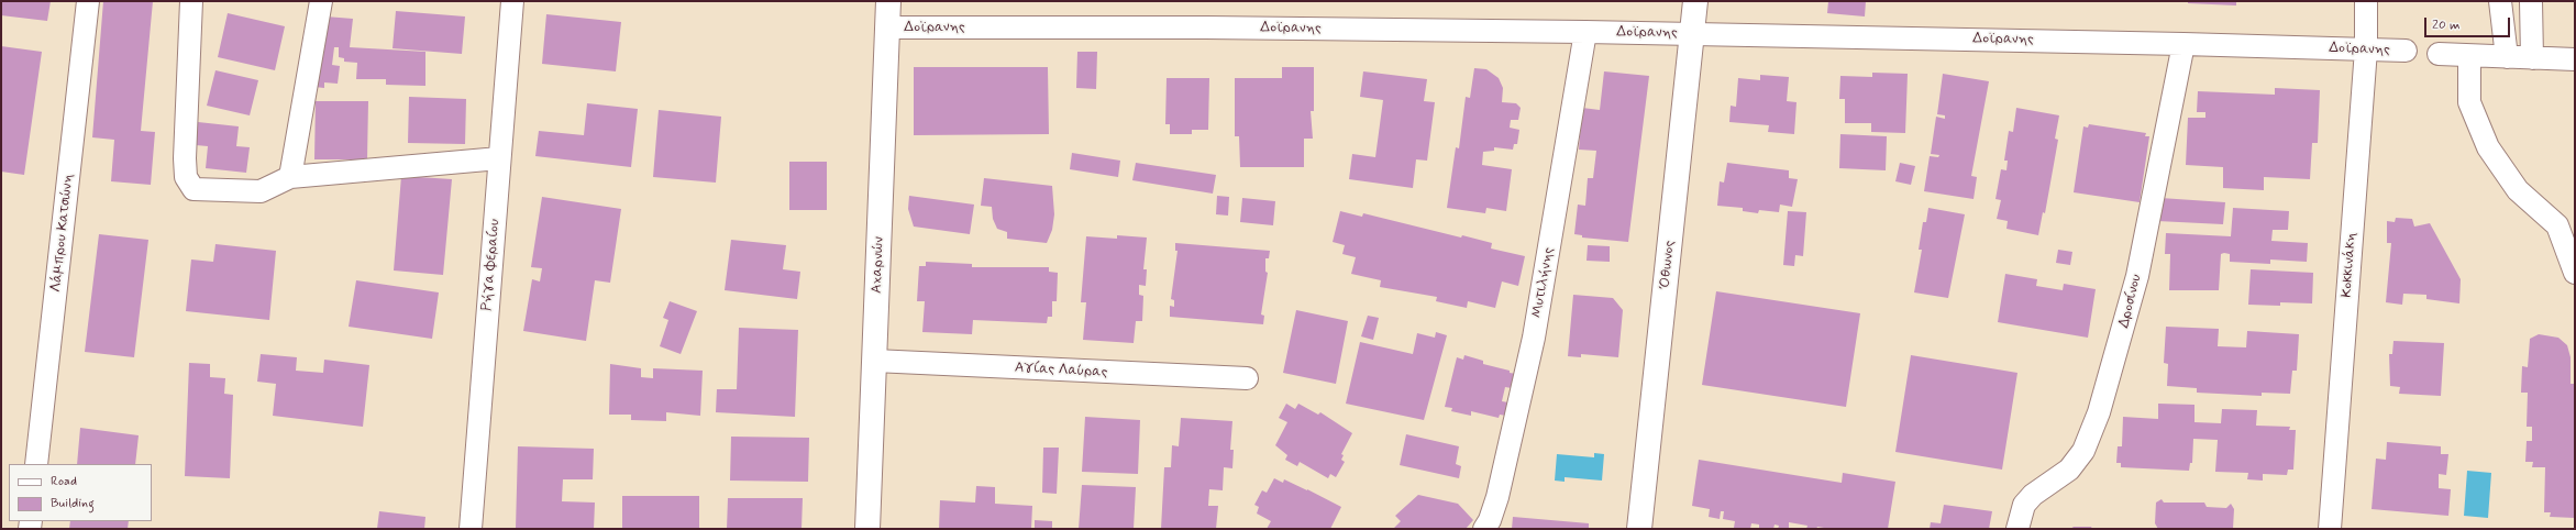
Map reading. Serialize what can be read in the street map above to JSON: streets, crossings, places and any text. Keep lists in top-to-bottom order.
{
  "streets": {
    "street": [
      "Δοϊρανης",
      "Λάμπρου Κατσώνη",
      "Ρήγα Φεραίου",
      "Αχαρνών",
      "Όθωνος",
      "Κοκκινάκη",
      "Μυτιλήνης",
      "Δροσίνου",
      "Αγίας Λαύρας"
    ]
  },
  "crossings": [
    ["Δοϊρανης", "Αχαρνών"],
    ["Δοϊρανης", "Όθωνος"],
    ["Δοϊρανης", "Κοκκινάκη"],
    ["Δοϊρανης", "Μυτιλήνης"],
    ["Δοϊρανης", "Δροσίνου"],
    ["Αχαρνών", "Αγίας Λαύρας"]
  ],
  "legend": ["Road", "Building"],
  "scale_bar": "20 m"
}
